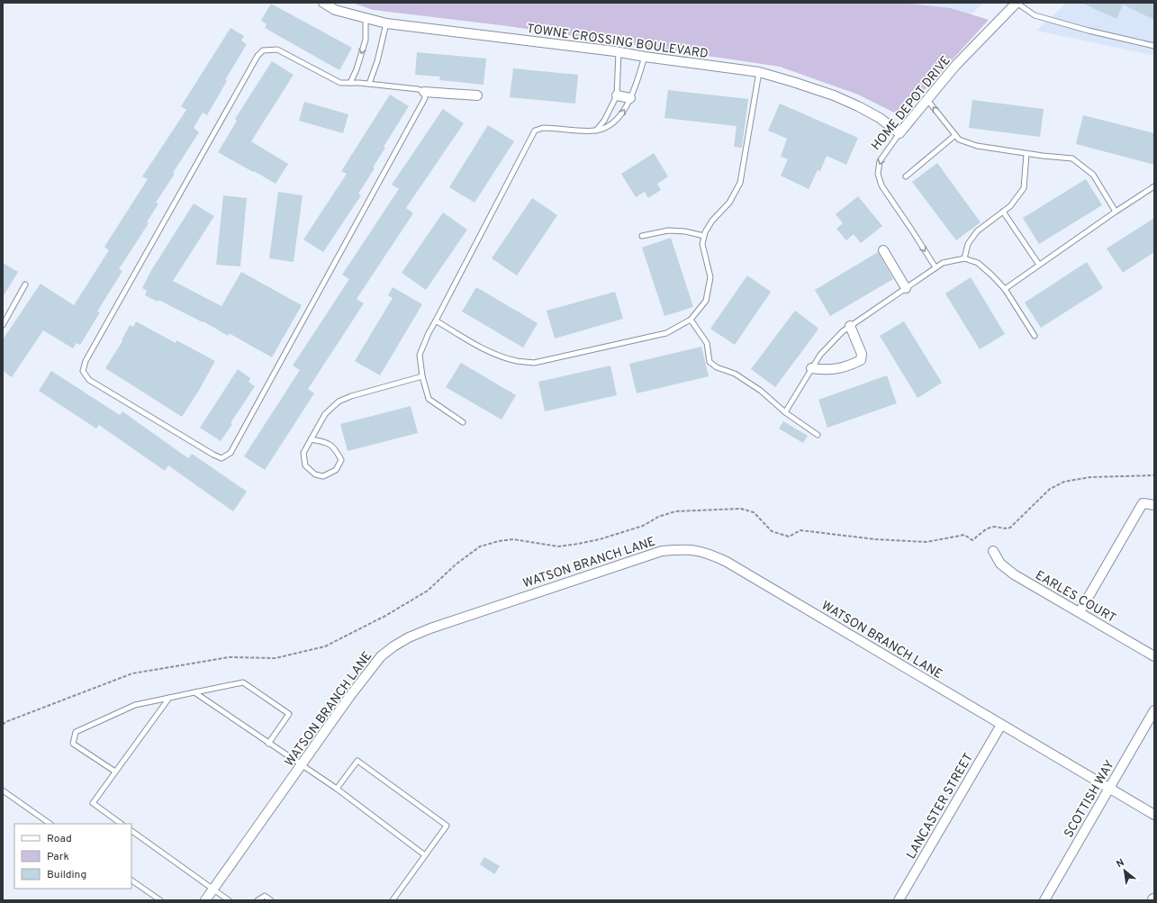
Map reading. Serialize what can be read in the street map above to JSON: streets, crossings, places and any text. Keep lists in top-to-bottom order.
{
  "streets": {
    "street": [
      "TOWNE CROSSING BOULEVARD",
      "HOME DEPOT DRIVE",
      "WATSON BRANCH LANE",
      "EARLES COURT",
      "SCOTTISH WAY",
      "LANCASTER STREET"
    ]
  },
  "crossings": [
    ["TOWNE CROSSING BOULEVARD", "HOME DEPOT DRIVE"],
    ["WATSON BRANCH LANE", "SCOTTISH WAY"],
    ["WATSON BRANCH LANE", "LANCASTER STREET"]
  ],
  "one_way": ["HOME DEPOT DRIVE"],
  "legend": ["Road", "Park", "Building"],
  "north": "top left"
}
